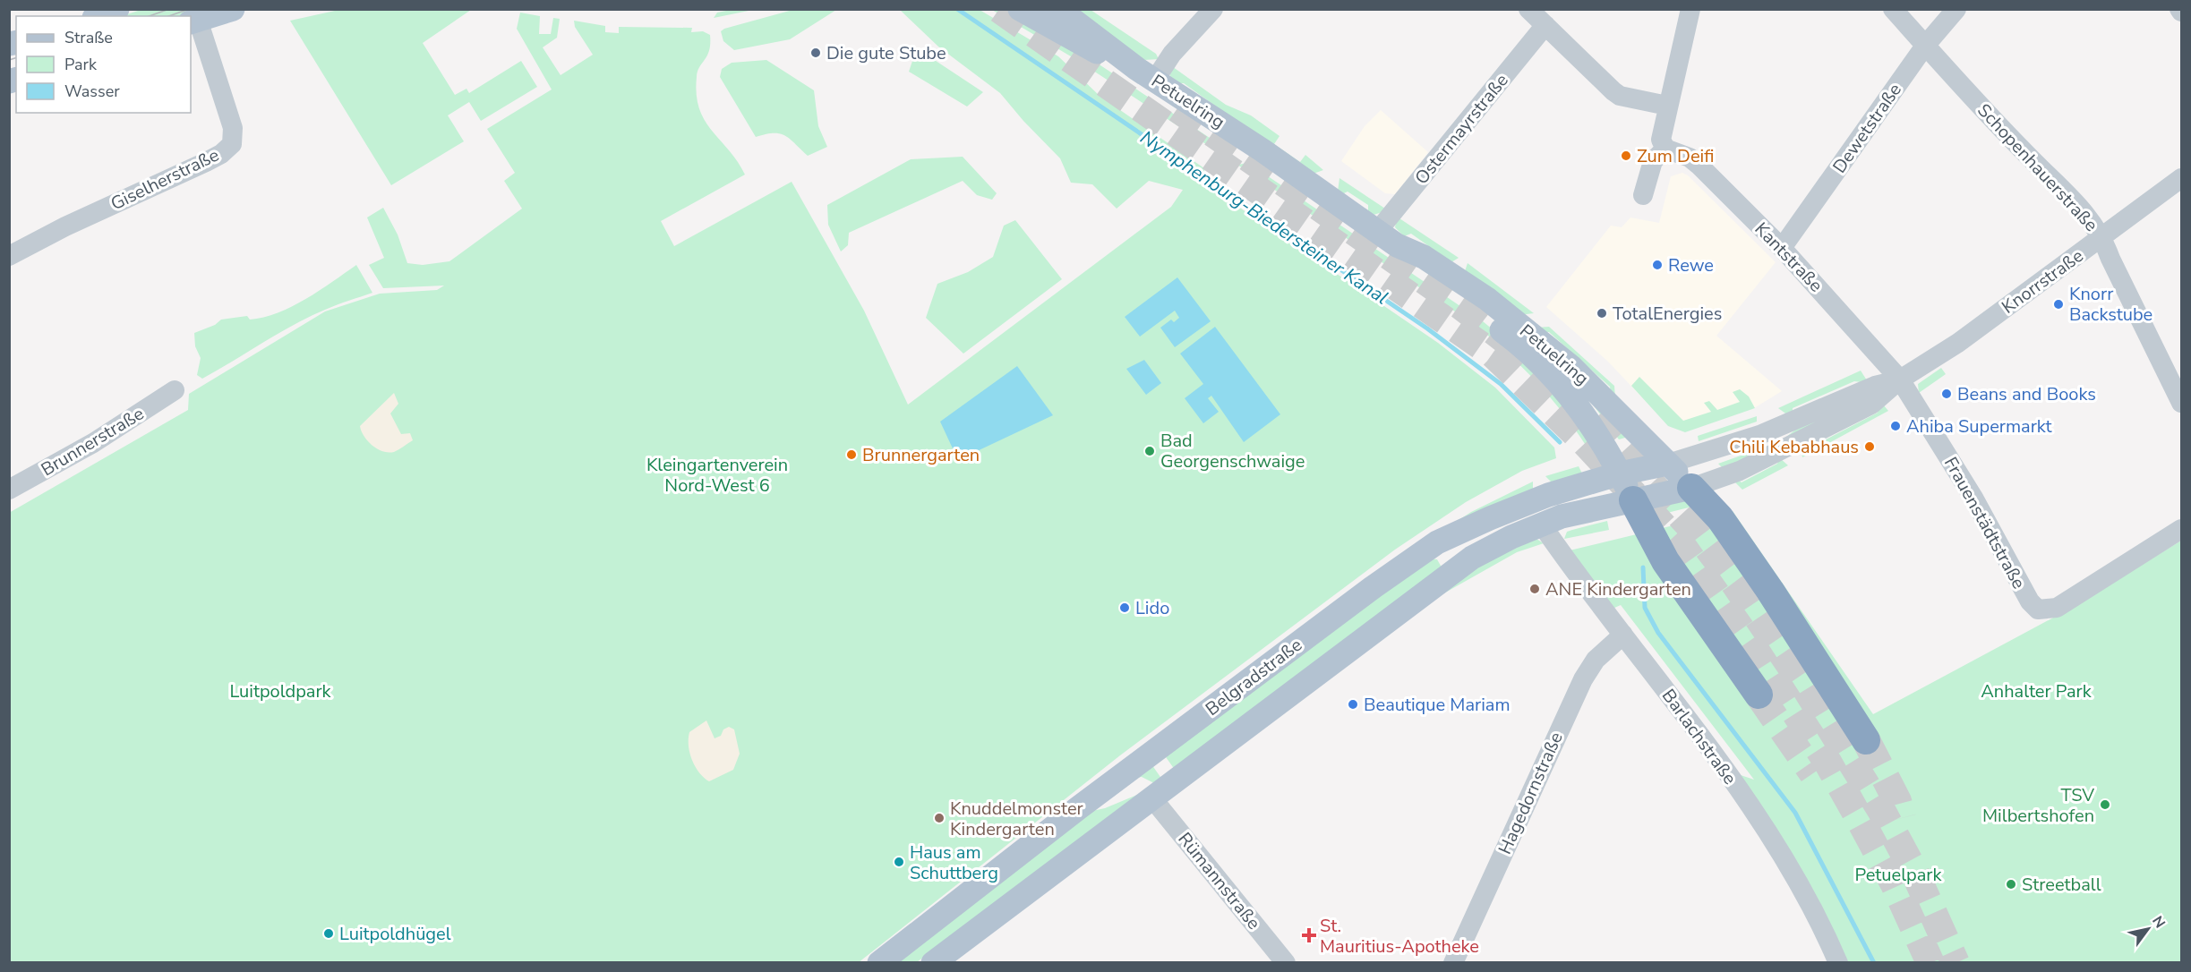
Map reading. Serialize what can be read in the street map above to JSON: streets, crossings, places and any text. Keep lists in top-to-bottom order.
{
  "streets": {
    "main road": ["Petuelring", "Belgradstraße"],
    "street": [
      "Dewetstraße",
      "Ostermayrstraße",
      "Schopenhauerstraße",
      "Giselherstraße",
      "Kantstraße",
      "Knorrstraße",
      "Brunnerstraße",
      "Frauenstädtstraße",
      "Barlachstraße",
      "Hagedornstraße",
      "Rümannstraße"
    ]
  },
  "crossings": [
    ["Petuelring", "Ostermayrstraße"],
    ["Petuelring", "Knorrstraße"],
    ["Petuelring", "Belgradstraße"],
    ["Dewetstraße", "Schopenhauerstraße"],
    ["Dewetstraße", "Kantstraße"],
    ["Schopenhauerstraße", "Knorrstraße"],
    ["Kantstraße", "Knorrstraße"],
    ["Kantstraße", "Frauenstädtstraße"],
    ["Knorrstraße", "Frauenstädtstraße"],
    ["Knorrstraße", "Belgradstraße"],
    ["Belgradstraße", "Barlachstraße"],
    ["Belgradstraße", "Rümannstraße"],
    ["Barlachstraße", "Hagedornstraße"]
  ],
  "water": ["Nymphenburg-Biedersteiner Kanal"],
  "parks": [
    "Kleingartenverein Nord-West 6",
    "Luitpoldpark",
    "Anhalter Park",
    "Petuelpark"
  ],
  "places": {
    "other": [
      "Die gute Stube",
      "Zum Deifi",
      "Rewe",
      "Knorr Backstube",
      "TotalEnergies",
      "Beans and Books",
      "Ahiba Supermarkt",
      "Chili Kebabhaus",
      "Bad Georgenschwaige",
      "Brunnergarten",
      "ANE Kindergarten",
      "Lido",
      "Beautique Mariam",
      "TSV Milbertshofen",
      "Knuddelmonster Kindergarten",
      "Haus am Schuttberg",
      "Streetball",
      "Luitpoldhügel"
    ],
    "health": ["St. Mauritius-Apotheke"]
  },
  "legend": ["Straße", "Park", "Wasser"],
  "north": "top right"
}
